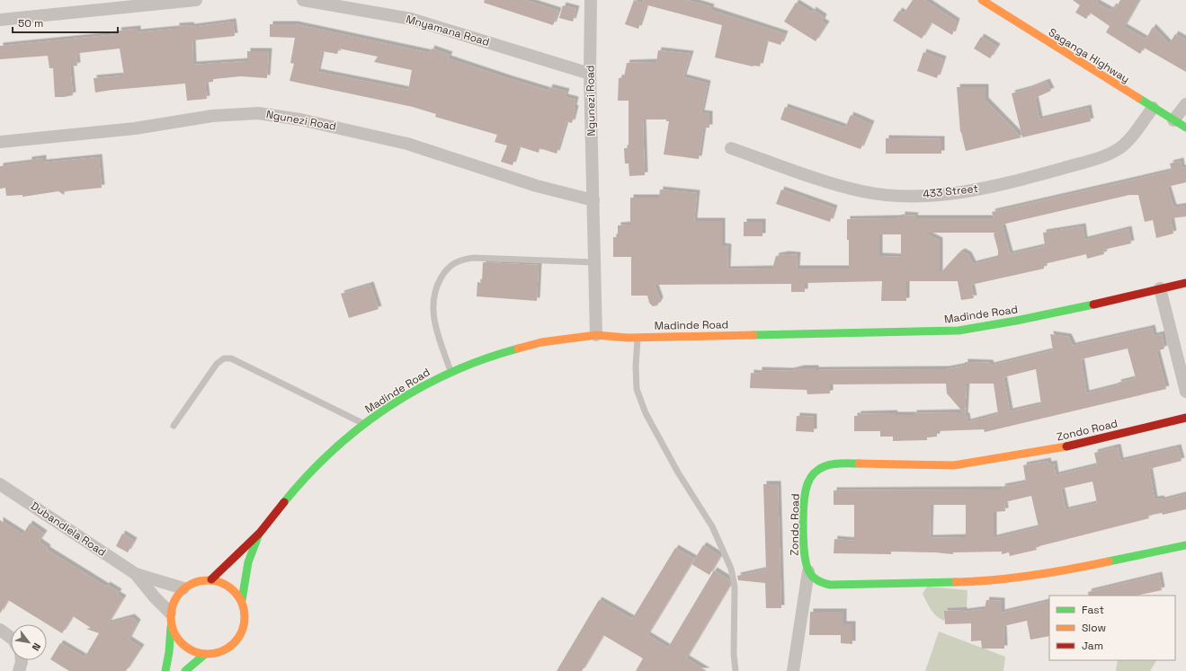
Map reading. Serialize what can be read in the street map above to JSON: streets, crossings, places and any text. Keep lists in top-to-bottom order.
{
  "streets": {
    "street": [
      "Mnyamana Road",
      "Saganga Highway",
      "Ngunezi Road",
      "433 Street",
      "Madinde Road",
      "Zondo Road",
      "Dubandlela Road"
    ]
  },
  "crossings": [
    ["Mnyamana Road", "Ngunezi Road"],
    ["Saganga Highway", "433 Street"],
    ["Ngunezi Road", "Madinde Road"],
    ["Madinde Road", "Dubandlela Road"]
  ],
  "legend": ["Fast", "Slow", "Jam"],
  "scale_bar": "50 m",
  "north": "bottom right"
}
